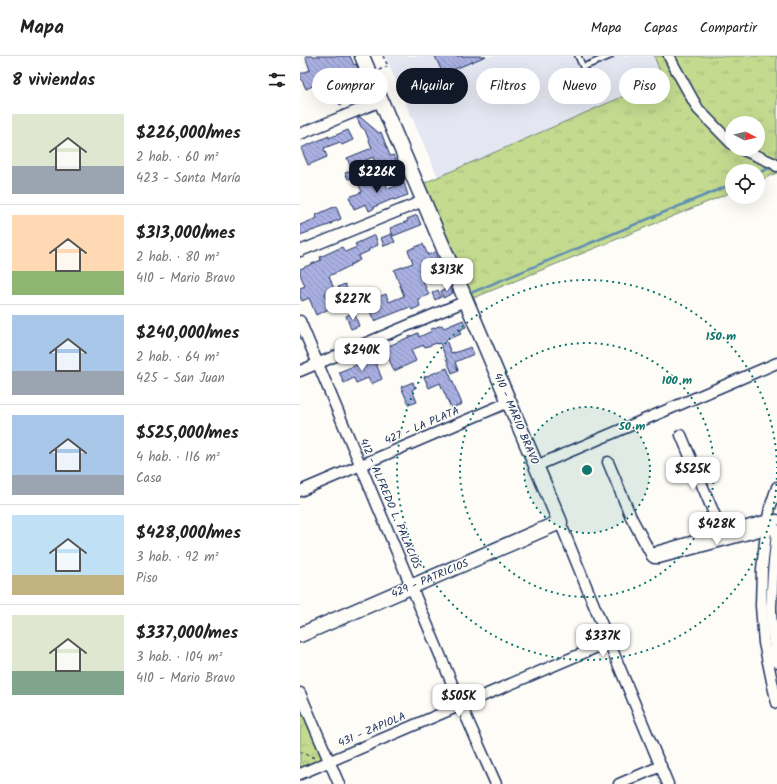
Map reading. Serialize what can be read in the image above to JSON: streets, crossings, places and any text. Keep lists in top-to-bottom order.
{
  "streets": {
    "street": [
      "410 - MARIO BRAVO",
      "427 - LA PLATA",
      "412 - ALFREDO L. PALACIOS",
      "429 - PATRICIOS",
      "431 - ZAPIOLA"
    ]
  },
  "crossings": [
    ["410 - MARIO BRAVO", "427 - LA PLATA"],
    ["410 - MARIO BRAVO", "429 - PATRICIOS"],
    ["410 - MARIO BRAVO", "431 - ZAPIOLA"],
    ["427 - LA PLATA", "412 - ALFREDO L. PALACIOS"],
    ["412 - ALFREDO L. PALACIOS", "429 - PATRICIOS"],
    ["412 - ALFREDO L. PALACIOS", "431 - ZAPIOLA"]
  ],
  "north": "right",
  "page": {
    "header": "Mapa",
    "nav": ["Mapa", "Capas", "Compartir"],
    "heading": "8 viviendas",
    "chip": [
      "Comprar",
      "Alquilar",
      "Filtros",
      "Nuevo",
      "Piso"
    ],
    "list": [
      {
        "name": "$226,000/mes",
        "note": "2 hab. · 60 m² · 423 - Santa María"
      },
      {
        "name": "$313,000/mes",
        "note": "2 hab. · 80 m² · 410 - Mario Bravo"
      },
      {
        "name": "$240,000/mes",
        "note": "2 hab. · 64 m² · 425 - San Juan"
      },
      {
        "name": "$525,000/mes",
        "note": "4 hab. · 116 m² · Casa"
      },
      {
        "name": "$428,000/mes",
        "note": "3 hab. · 92 m² · Piso"
      },
      {
        "name": "$337,000/mes",
        "note": "3 hab. · 104 m² · 410 - Mario Bravo"
      }
    ],
    "price": [
      "$226K",
      "$313K",
      "$227K",
      "$240K",
      "$525K",
      "$428K",
      "$337K",
      "$505K"
    ]
  },
  "rings": ["150 m", "100 m", "50 m"]
}
